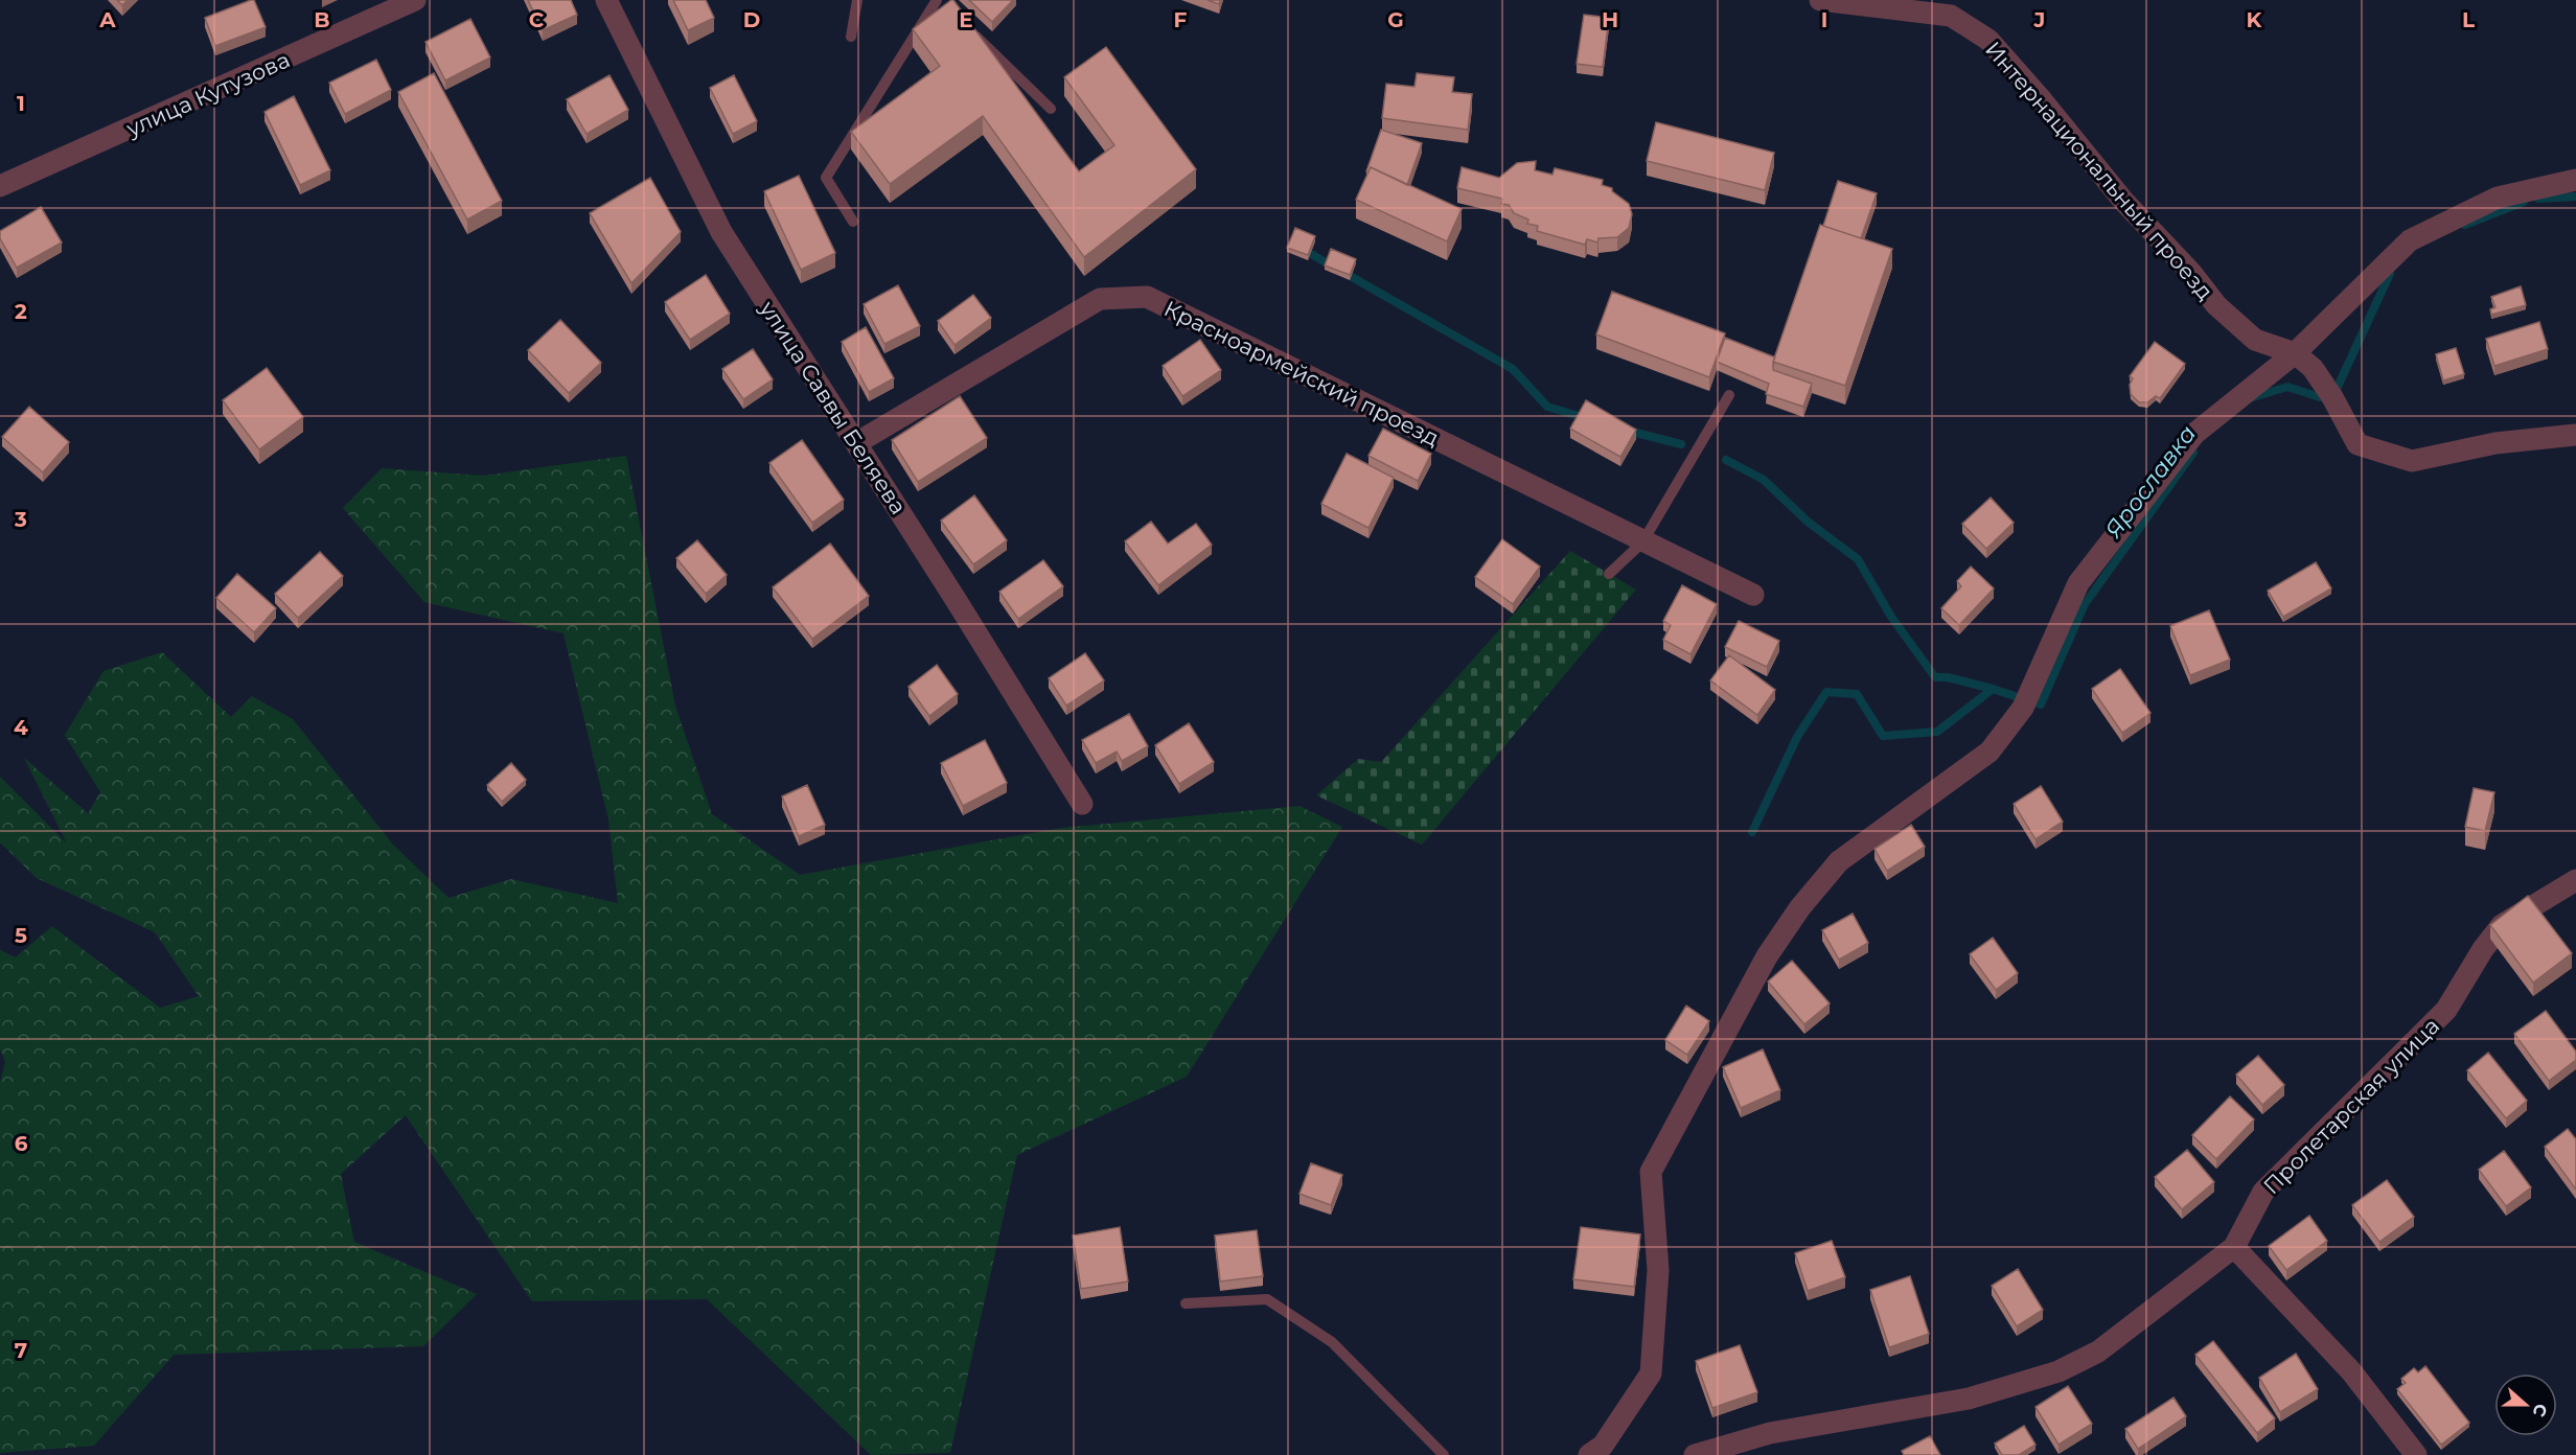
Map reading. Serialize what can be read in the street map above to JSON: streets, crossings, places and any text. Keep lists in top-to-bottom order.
{
  "streets": {
    "street": [
      "улица Кутузова",
      "Интернациональный проезд",
      "Красноармейский проезд",
      "улица Саввы Беляева",
      "Пролетарская улица"
    ]
  },
  "crossings": [
    ["Красноармейский проезд", "улица Саввы Беляева"]
  ],
  "water": ["Ярославка"],
  "north": "right",
  "grid": {
    "columns": [
      "A",
      "B",
      "C",
      "D",
      "E",
      "F",
      "G",
      "H",
      "I",
      "J",
      "K",
      "L"
    ],
    "rows": [
      "1",
      "2",
      "3",
      "4",
      "5",
      "6",
      "7"
    ]
  }
}
